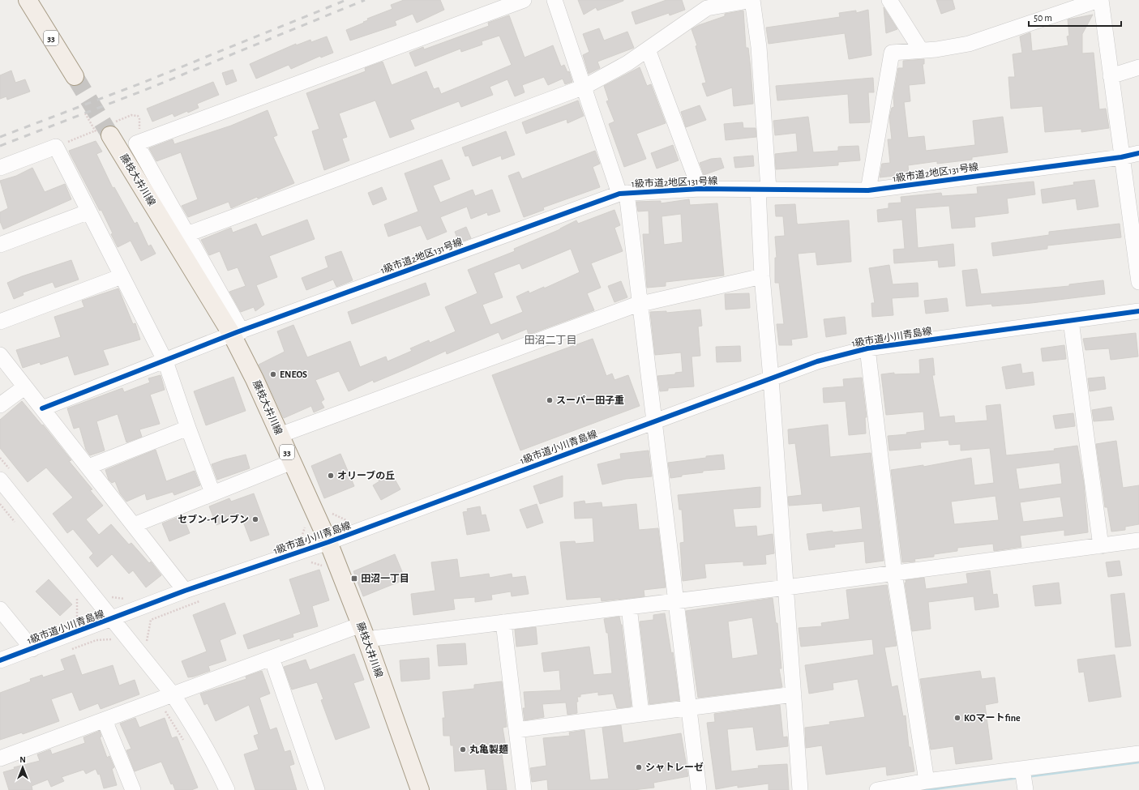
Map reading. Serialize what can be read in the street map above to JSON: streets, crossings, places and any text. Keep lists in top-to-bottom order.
{
  "streets": {
    "main road": ["33", "藤枝大井川線"],
    "street": ["1級市道2地区131号線", "1級市道小川青島線"]
  },
  "crossings": [
    ["1級市道2地区131号線", "藤枝大井川線"],
    ["藤枝大井川線", "1級市道小川青島線"]
  ],
  "districts": ["田沼二丁目"],
  "places": {
    "other": [
      "ENEOS",
      "スーパー田子重",
      "オリーブの丘",
      "セブン-イレブン",
      "KOマートfine",
      "丸亀製麺",
      "シャトレーゼ"
    ],
    "transit": ["田沼一丁目"]
  },
  "scale_bar": "50 m",
  "north": "top"
}
